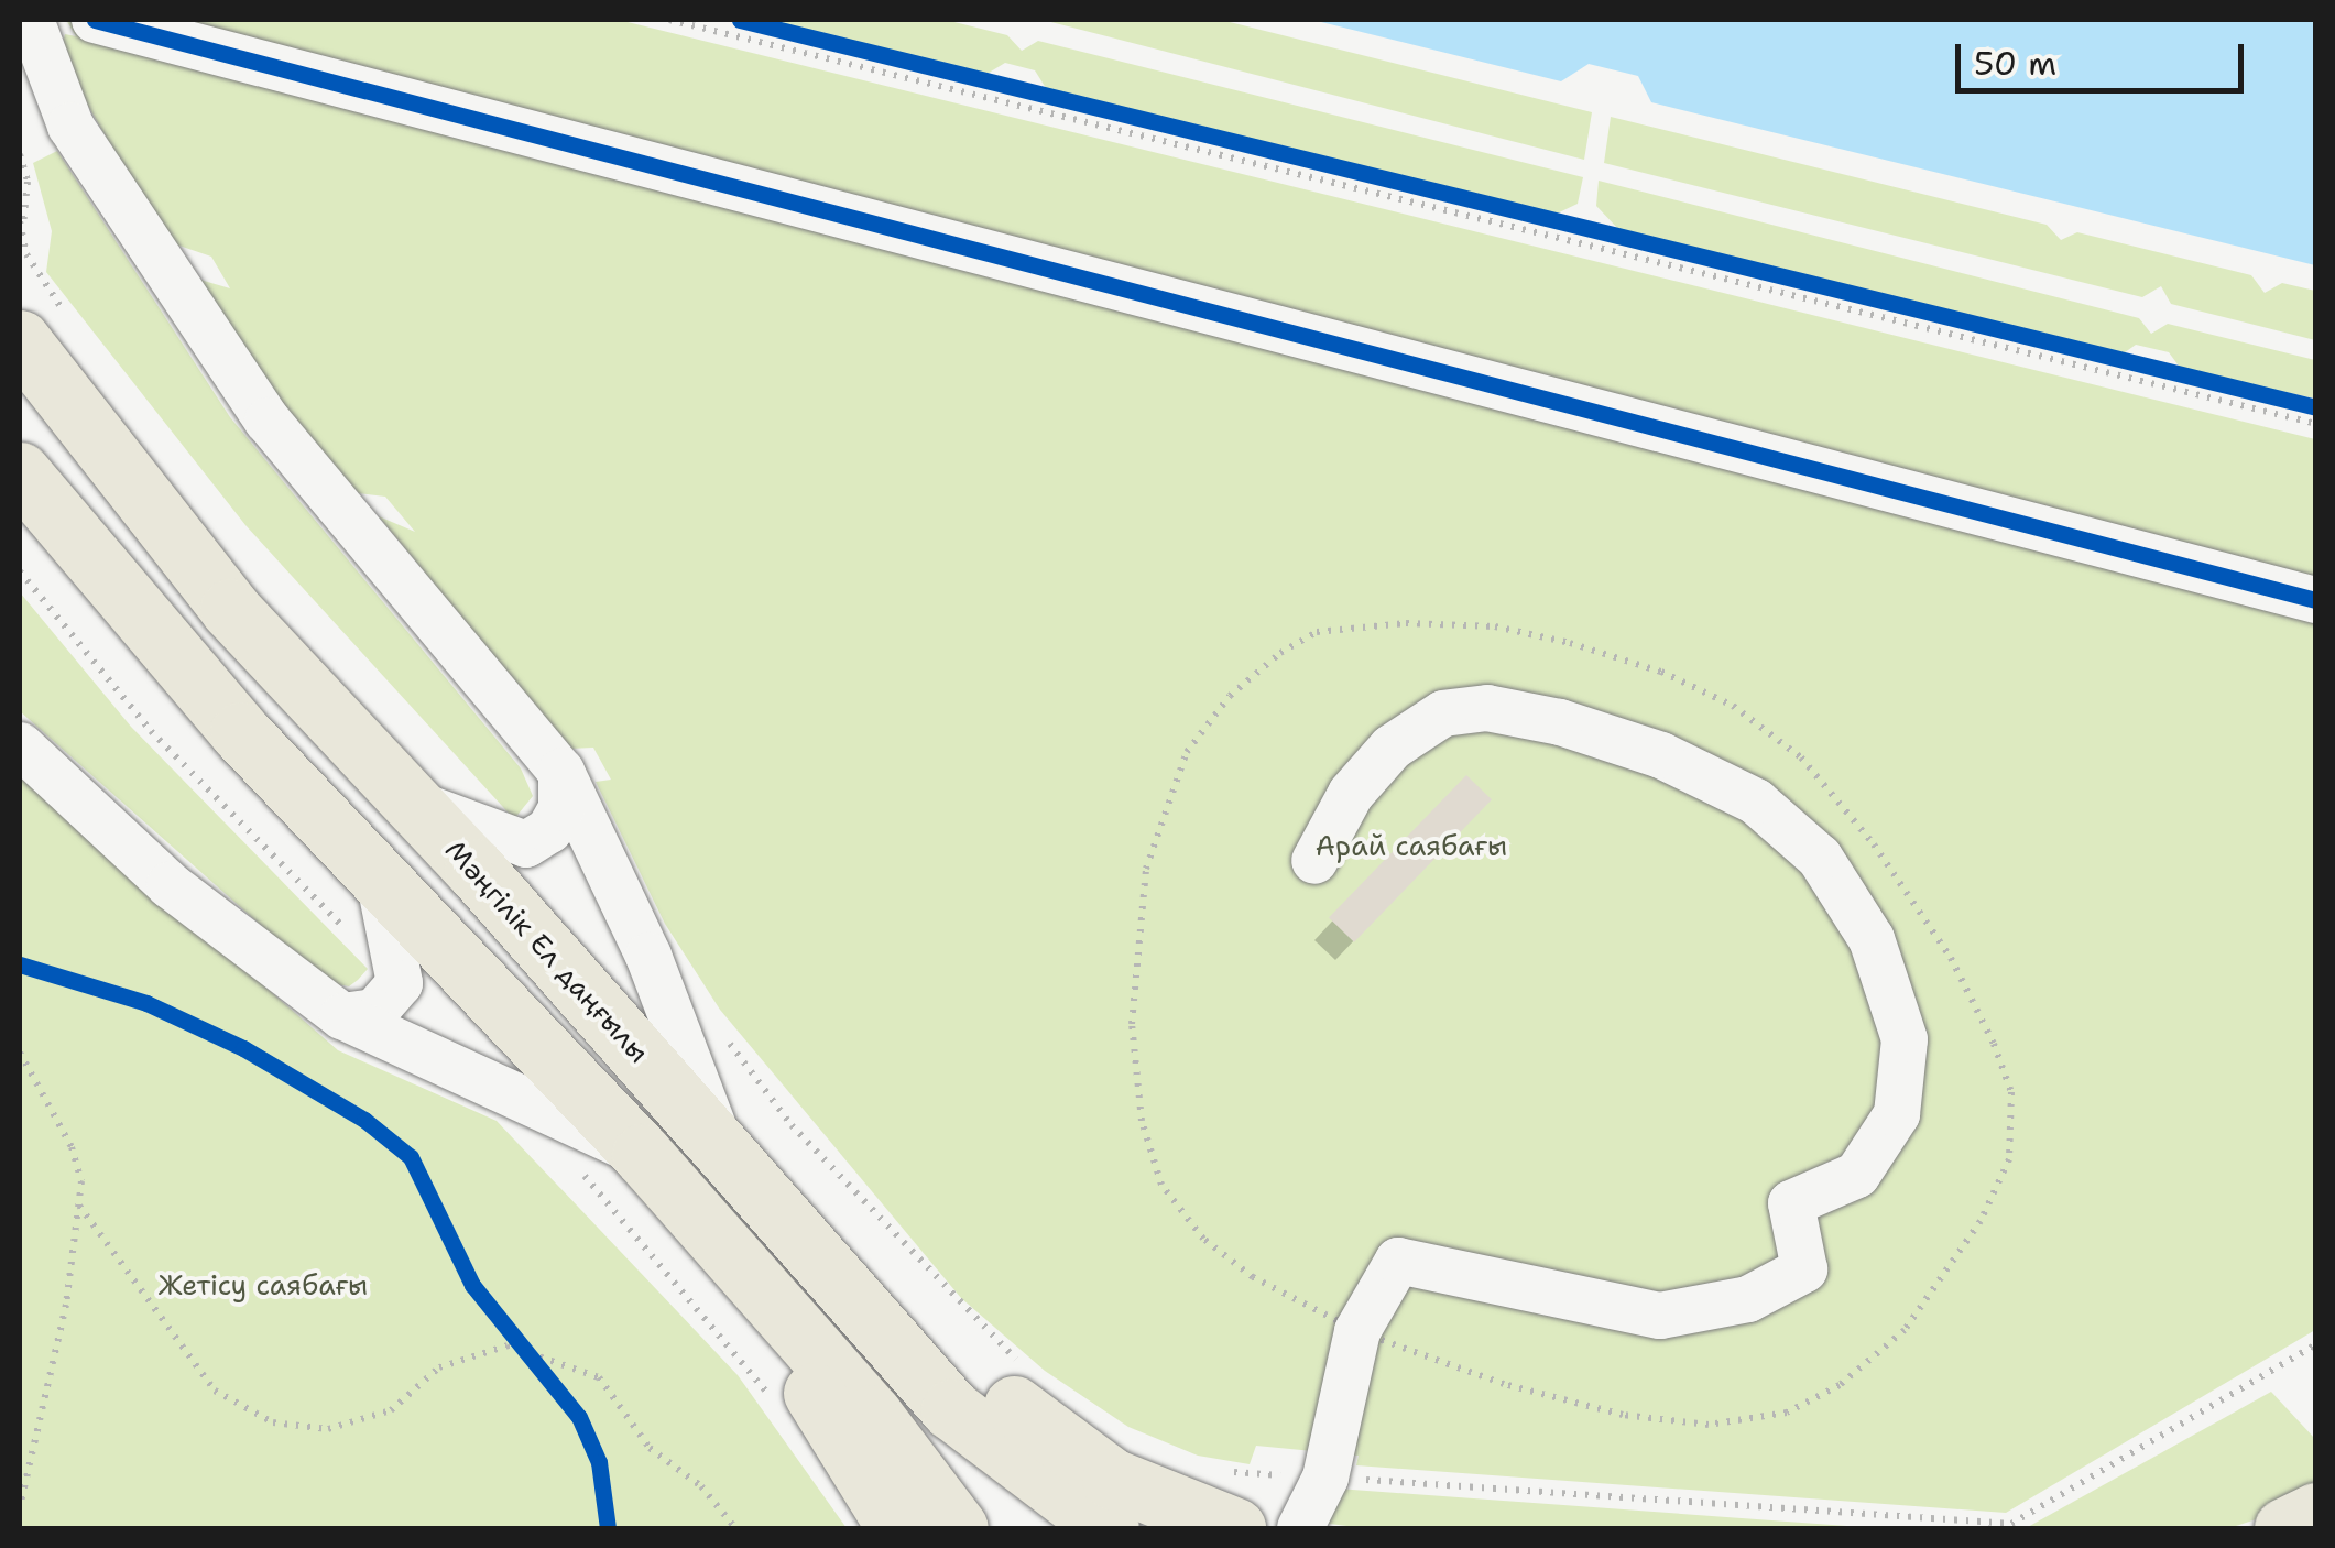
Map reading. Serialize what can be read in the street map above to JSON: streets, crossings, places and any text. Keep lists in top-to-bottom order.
{
  "streets": {
    "main road": ["Мәңгілік Ел даңғылы"]
  },
  "parks": ["Арай саябағы", "Жетісу саябағы"],
  "scale_bar": "50 m"
}
